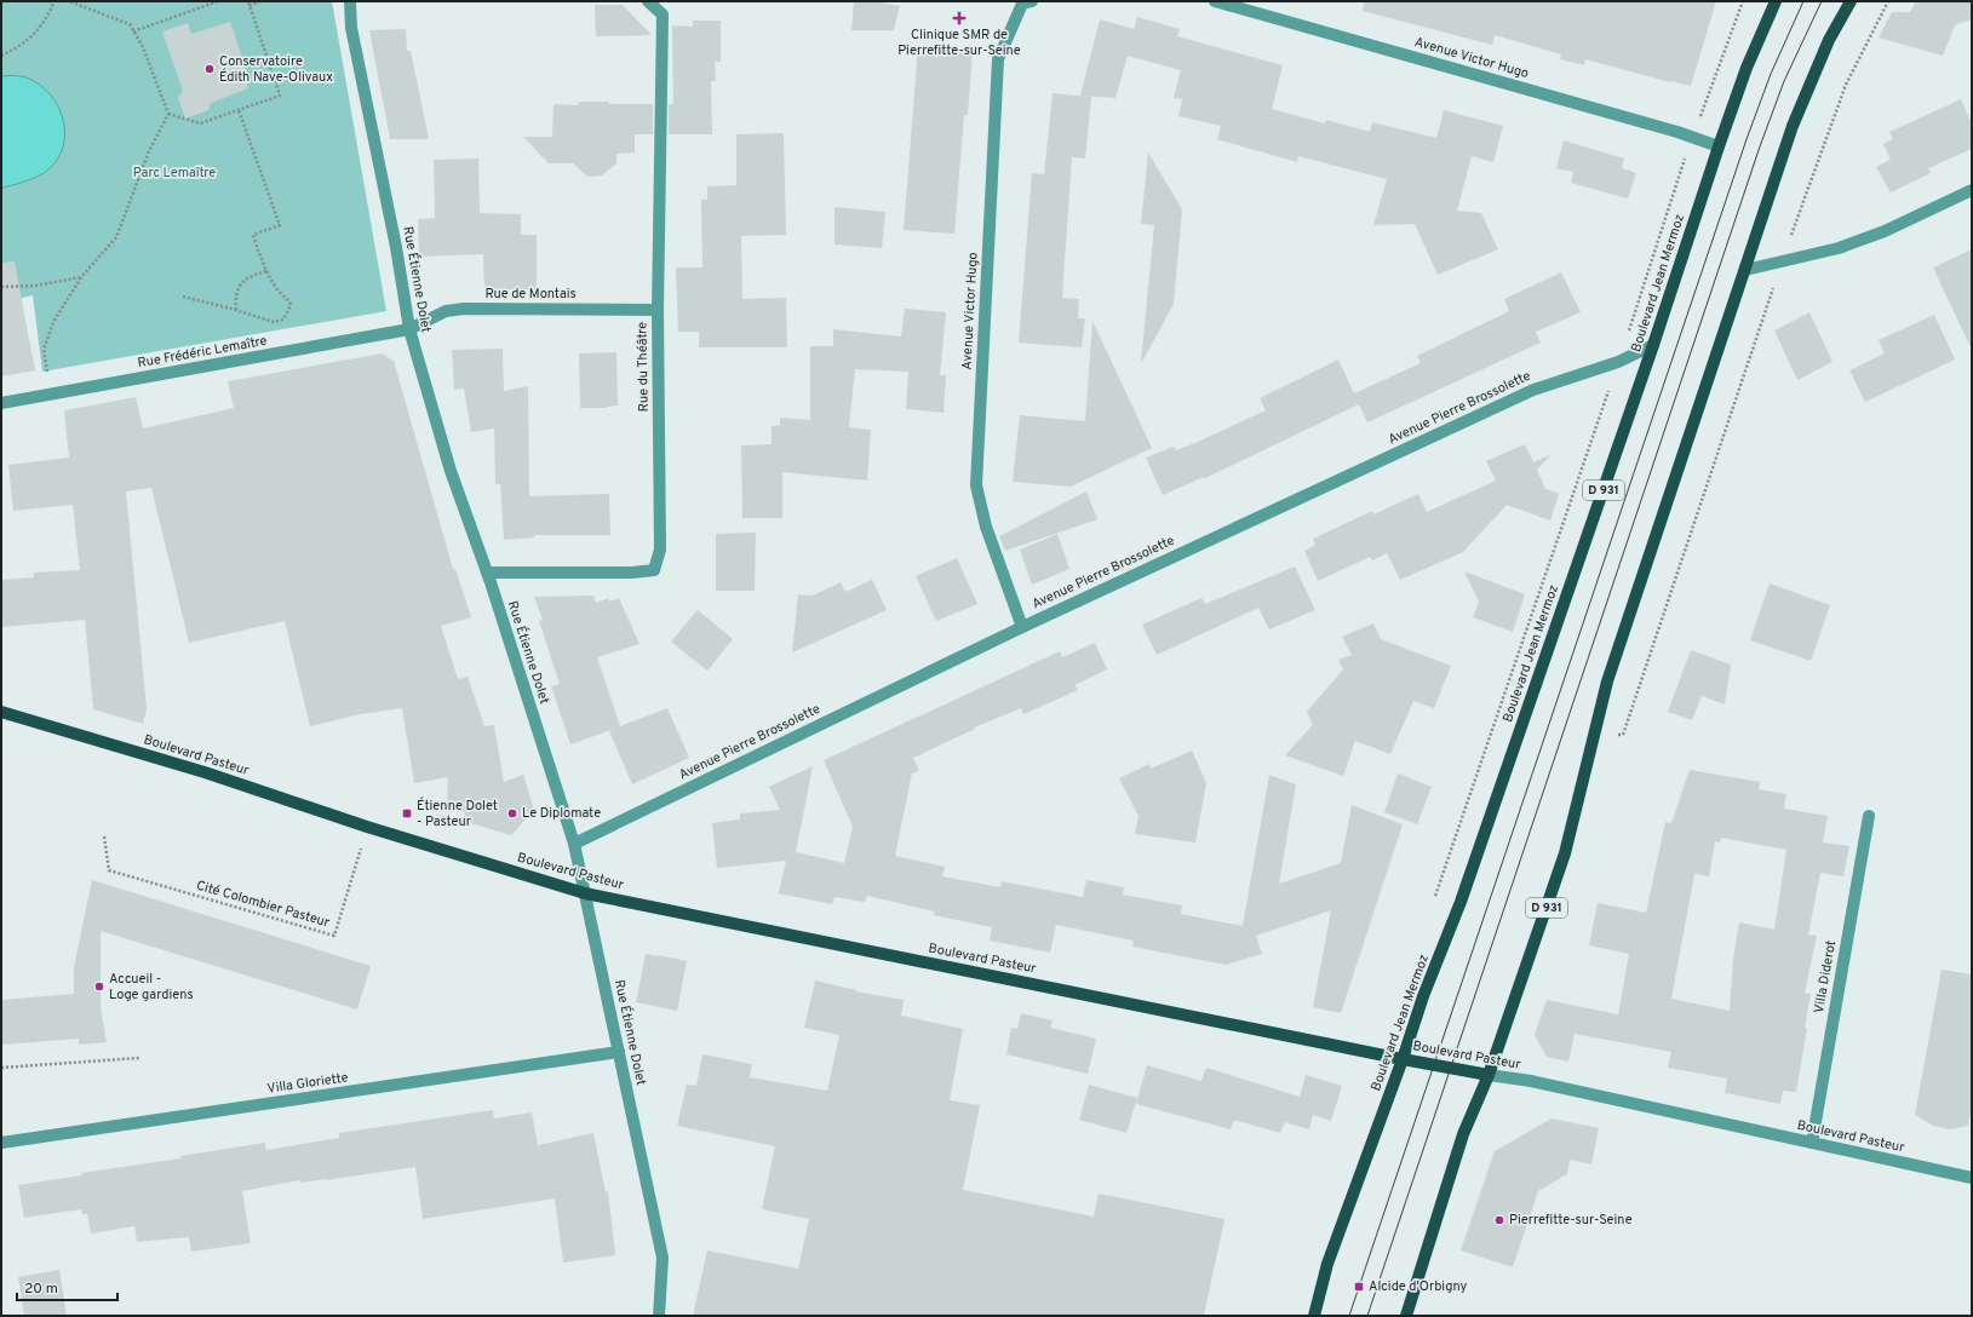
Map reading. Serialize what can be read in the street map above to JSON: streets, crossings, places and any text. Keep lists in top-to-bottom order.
{
  "streets": {
    "main road": ["Boulevard Jean Mermoz", "D 931", "Boulevard Pasteur"],
    "street": [
      "Avenue Victor Hugo",
      "Rue Étienne Dolet",
      "Rue de Montais",
      "Rue Frédéric Lemaître",
      "Rue du Théâtre",
      "Avenue Pierre Brossolette",
      "Villa Diderot",
      "Villa Gloriette"
    ],
    "path": ["Cité Colombier Pasteur"]
  },
  "crossings": [
    ["Avenue Victor Hugo", "Boulevard Jean Mermoz"],
    ["Avenue Victor Hugo", "Avenue Pierre Brossolette"],
    ["Rue Étienne Dolet", "Rue de Montais"],
    ["Rue Étienne Dolet", "Rue Frédéric Lemaître"],
    ["Rue Étienne Dolet", "Rue du Théâtre"],
    ["Rue Étienne Dolet", "Avenue Pierre Brossolette"],
    ["Rue Étienne Dolet", "Boulevard Pasteur"],
    ["Rue Étienne Dolet", "Villa Gloriette"],
    ["Boulevard Jean Mermoz", "Avenue Pierre Brossolette"],
    ["Boulevard Jean Mermoz", "Boulevard Pasteur"],
    ["Rue de Montais", "Rue Frédéric Lemaître"],
    ["Rue de Montais", "Rue du Théâtre"],
    ["D 931", "Boulevard Pasteur"],
    ["Boulevard Pasteur", "Cité Colombier Pasteur"],
    ["Boulevard Pasteur", "Villa Diderot"]
  ],
  "parks": ["Parc Lemaître"],
  "places": {
    "health": ["Clinique SMR de Pierrefitte-sur-Seine"],
    "other": [
      "Conservatoire Édith Nave-Olivaux",
      "Le Diplomate",
      "Accueil - Loge gardiens",
      "Pierrefitte-sur-Seine"
    ],
    "transit": ["Étienne Dolet - Pasteur", "Alcide d'Orbigny"]
  },
  "scale_bar": "20 m"
}
